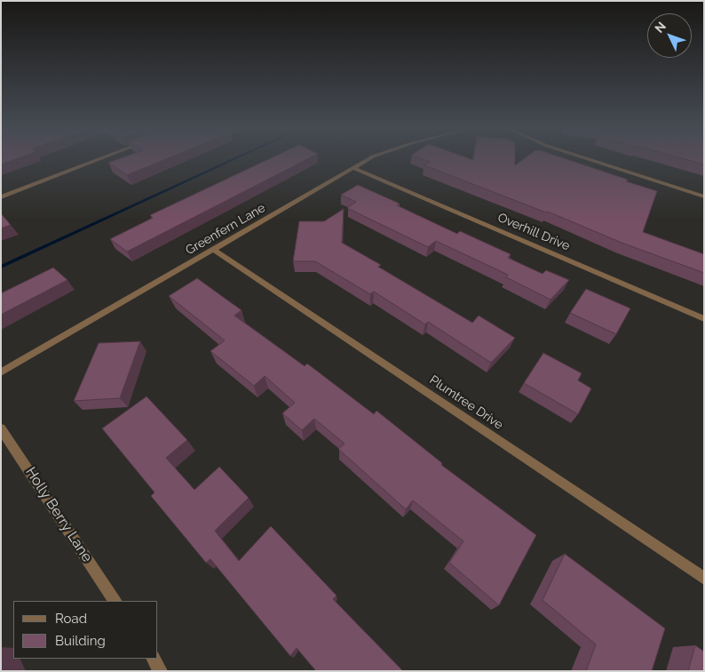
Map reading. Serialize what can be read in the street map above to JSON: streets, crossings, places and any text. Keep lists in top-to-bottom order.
{
  "streets": {
    "street": [
      "Greenfern Lane",
      "Overhill Drive",
      "Plumtree Drive",
      "Holly Berry Lane"
    ]
  },
  "crossings": [
    ["Greenfern Lane", "Overhill Drive"],
    ["Greenfern Lane", "Plumtree Drive"]
  ],
  "legend": ["Road", "Building"],
  "north": "top left"
}
